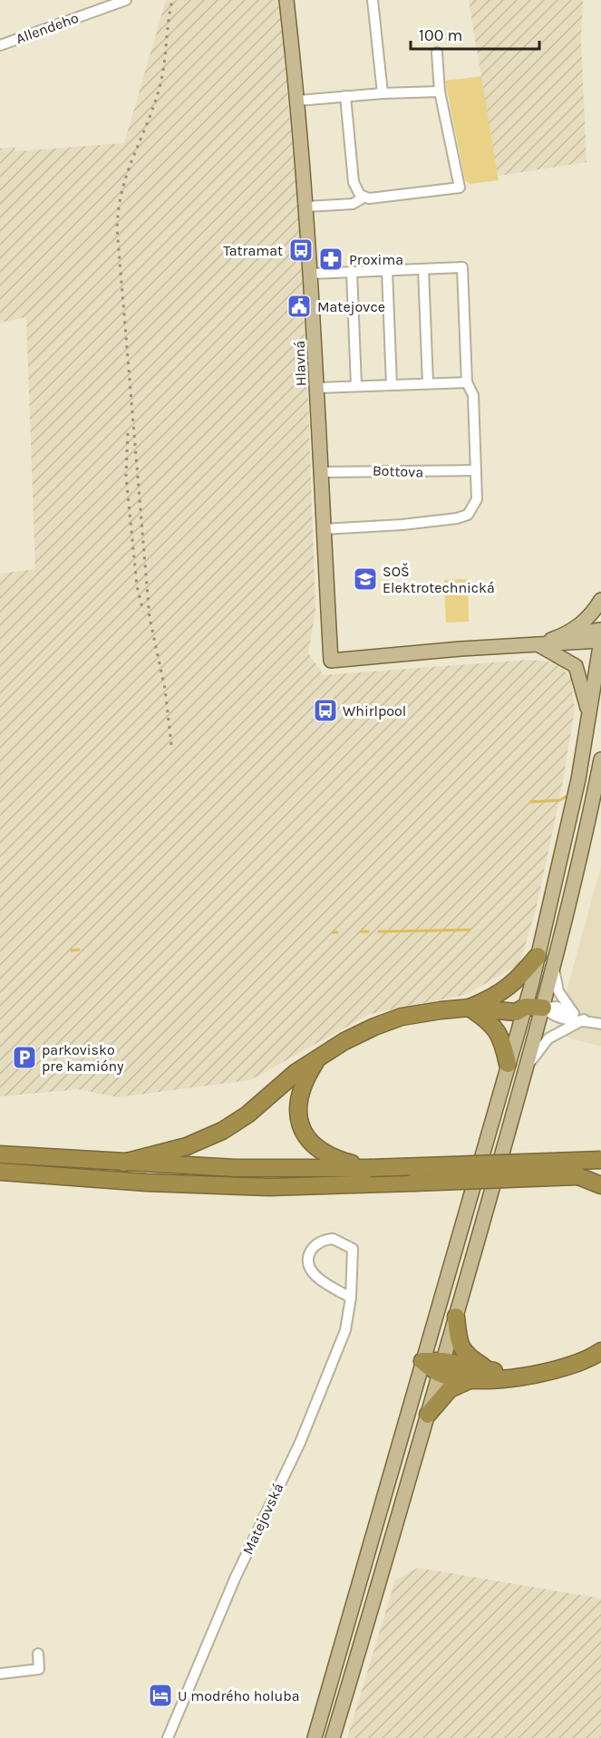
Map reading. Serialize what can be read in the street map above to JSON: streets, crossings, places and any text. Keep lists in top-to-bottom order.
{
  "streets": {
    "main road": ["Hlavná"],
    "street": ["Allendeho", "Bottova", "Matejovská"]
  },
  "crossings": [
    ["Hlavná", "Bottova"]
  ],
  "places": {
    "bus stop": ["Tatramat", "Whirlpool"],
    "pharmacy": ["Proxima"],
    "public building": ["Matejovce"],
    "school or university": ["SOŠ Elektrotechnická"],
    "parking": ["parkovisko pre kamióny"],
    "hotel": ["U modrého holuba"]
  },
  "scale_bar": "100 m"
}
